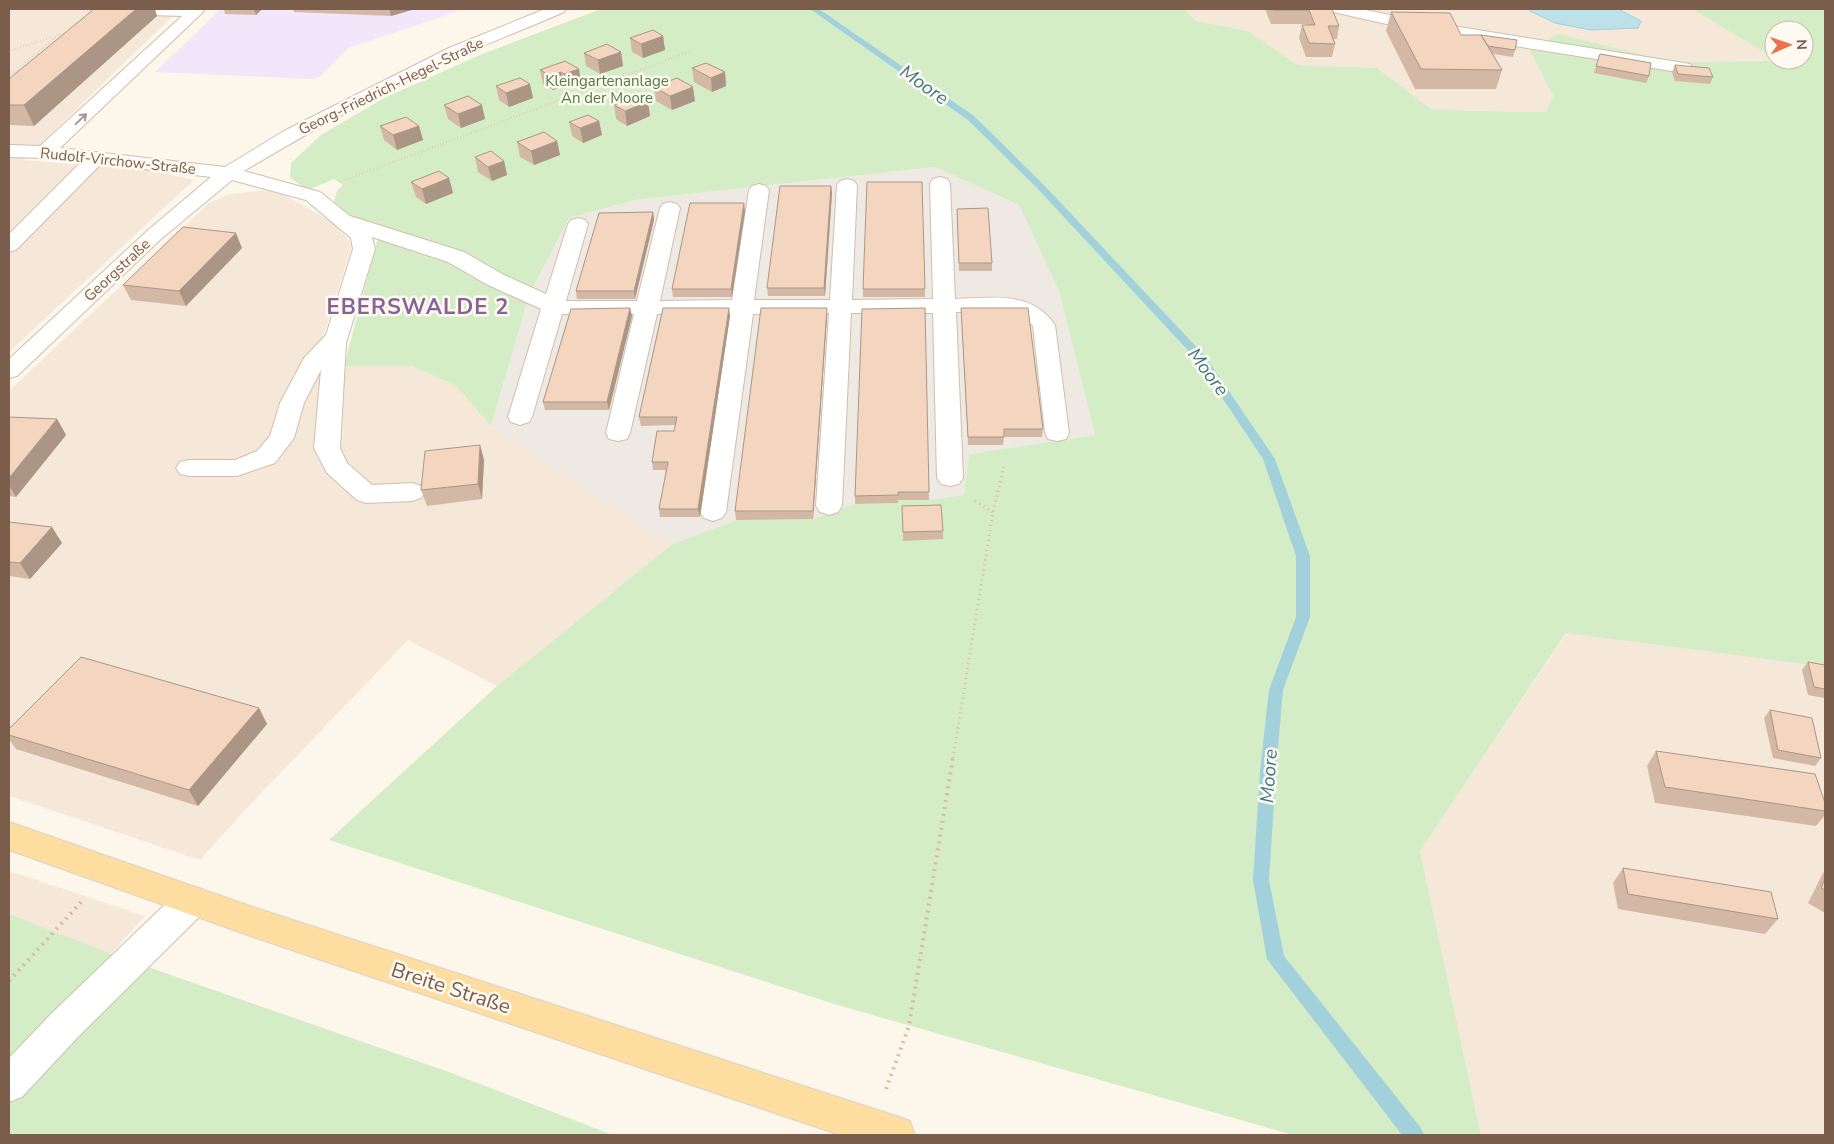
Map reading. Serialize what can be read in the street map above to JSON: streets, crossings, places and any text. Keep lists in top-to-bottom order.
{
  "streets": {
    "main road": ["Breite Straße"],
    "street": ["Georg-Friedrich-Hegel-Straße", "Rudolf-Virchow-Straße", "Georgstraße"]
  },
  "crossings": [
    ["Georg-Friedrich-Hegel-Straße", "Rudolf-Virchow-Straße"],
    ["Georg-Friedrich-Hegel-Straße", "Georgstraße"],
    ["Rudolf-Virchow-Straße", "Georgstraße"]
  ],
  "districts": ["EBERSWALDE 2"],
  "water": ["Moore"],
  "parks": ["Kleingartenanlage An der Moore"],
  "north": "right"
}
